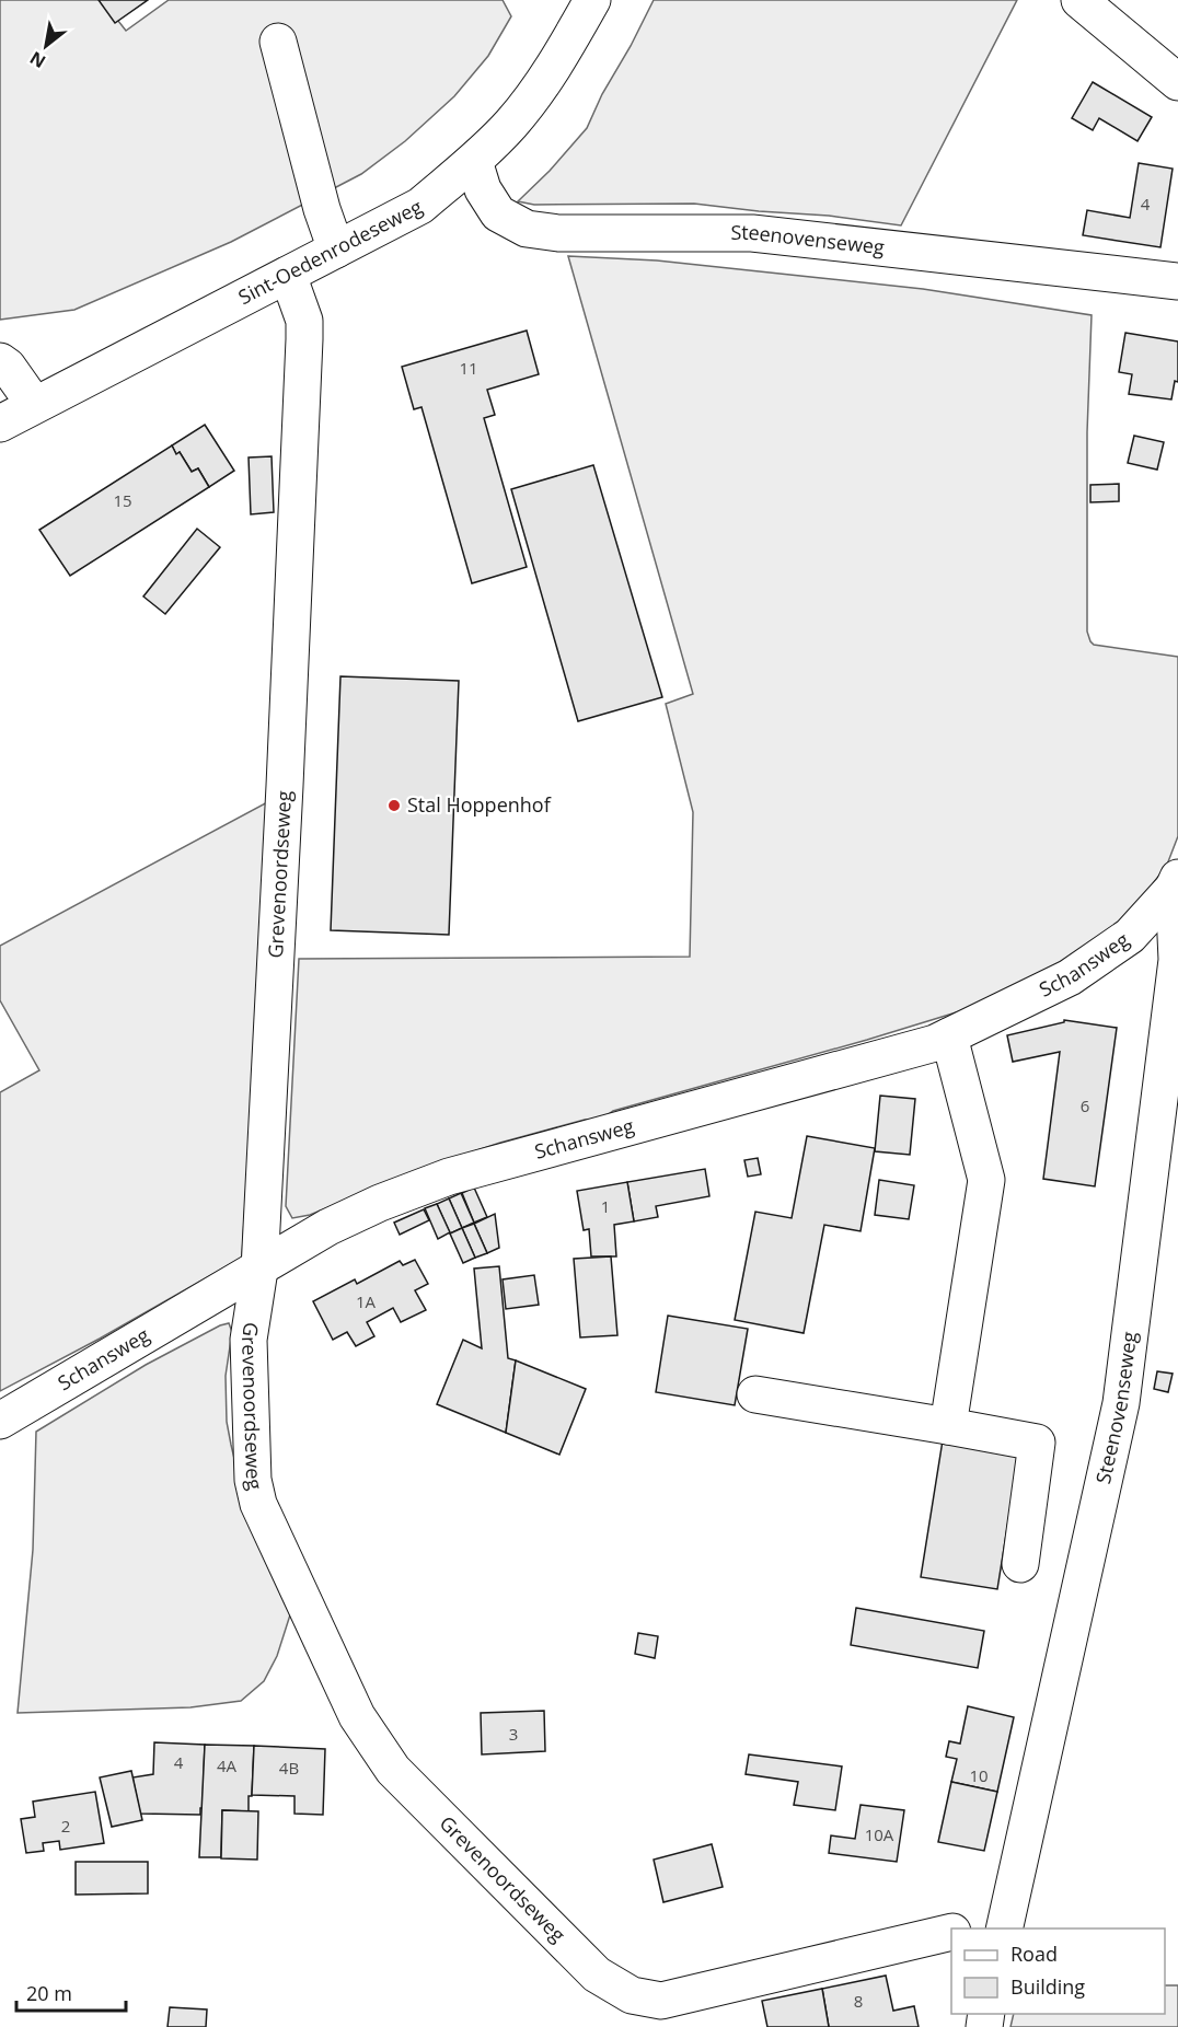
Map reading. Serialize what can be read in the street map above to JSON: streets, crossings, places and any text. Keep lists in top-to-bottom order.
{
  "streets": {
    "street": [
      "Steenovenseweg",
      "Sint-Oedenrodeseweg",
      "Grevenoordseweg",
      "Schansweg"
    ]
  },
  "crossings": [
    ["Steenovenseweg", "Sint-Oedenrodeseweg"],
    ["Steenovenseweg", "Schansweg"],
    ["Sint-Oedenrodeseweg", "Grevenoordseweg"],
    ["Grevenoordseweg", "Schansweg"]
  ],
  "places": ["Stal Hoppenhof"],
  "house_numbers": [
    "4",
    "11",
    "15",
    "6",
    "1",
    "1A",
    "3",
    "4",
    "4A",
    "4B",
    "10",
    "2",
    "10A",
    "8"
  ],
  "legend": ["Road", "Building"],
  "scale_bar": "20 m",
  "north": "bottom left"
}
